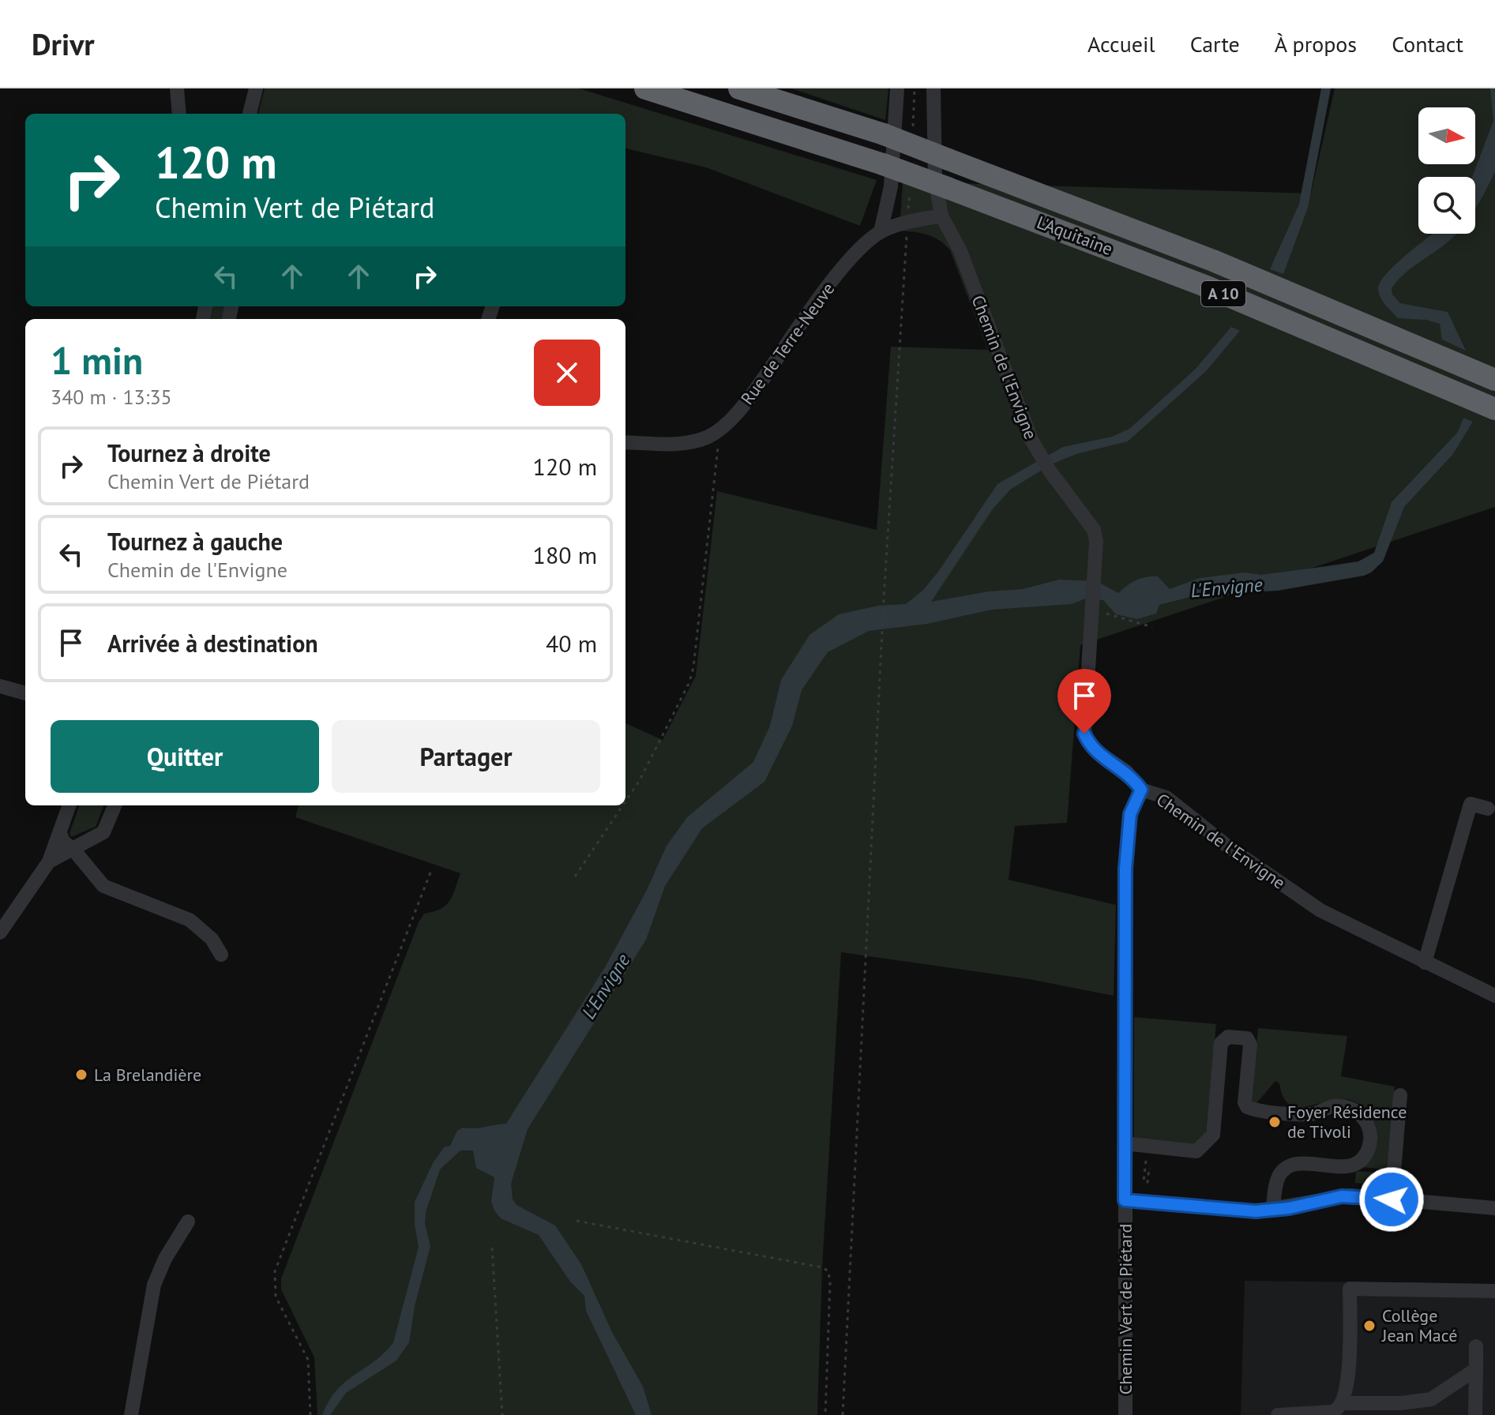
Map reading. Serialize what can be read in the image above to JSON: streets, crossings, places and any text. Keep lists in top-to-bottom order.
{
  "streets": {
    "highway": ["L'Aquitaine", "A 10"],
    "street": ["Rue de Terre-Neuve", "Chemin de l'Envigne", "Chemin Vert de Piétard"]
  },
  "crossings": [
    ["Rue de Terre-Neuve", "Chemin de l'Envigne"],
    ["Chemin de l'Envigne", "Chemin Vert de Piétard"]
  ],
  "water": ["L'Envigne"],
  "places": ["La Brelandière", "Foyer Résidence de Tivoli", "Collège Jean Macé"],
  "north": "right",
  "page": {
    "header": "Drivr",
    "nav": [
      "Accueil",
      "Carte",
      "À propos",
      "Contact"
    ],
    "turn": ["120 m", "Chemin Vert de Piétard"],
    "heading": ["1 min", "340 m · 13:35"],
    "list": [
      {
        "name": "Tournez à droite",
        "note": "Chemin Vert de Piétard",
        "value": "120 m"
      },
      {
        "name": "Tournez à gauche",
        "note": "Chemin de l'Envigne",
        "value": "180 m"
      },
      {
        "name": "Arrivée à destination",
        "value": "40 m"
      }
    ],
    "buttons": ["Quitter", "Partager"]
  }
}
